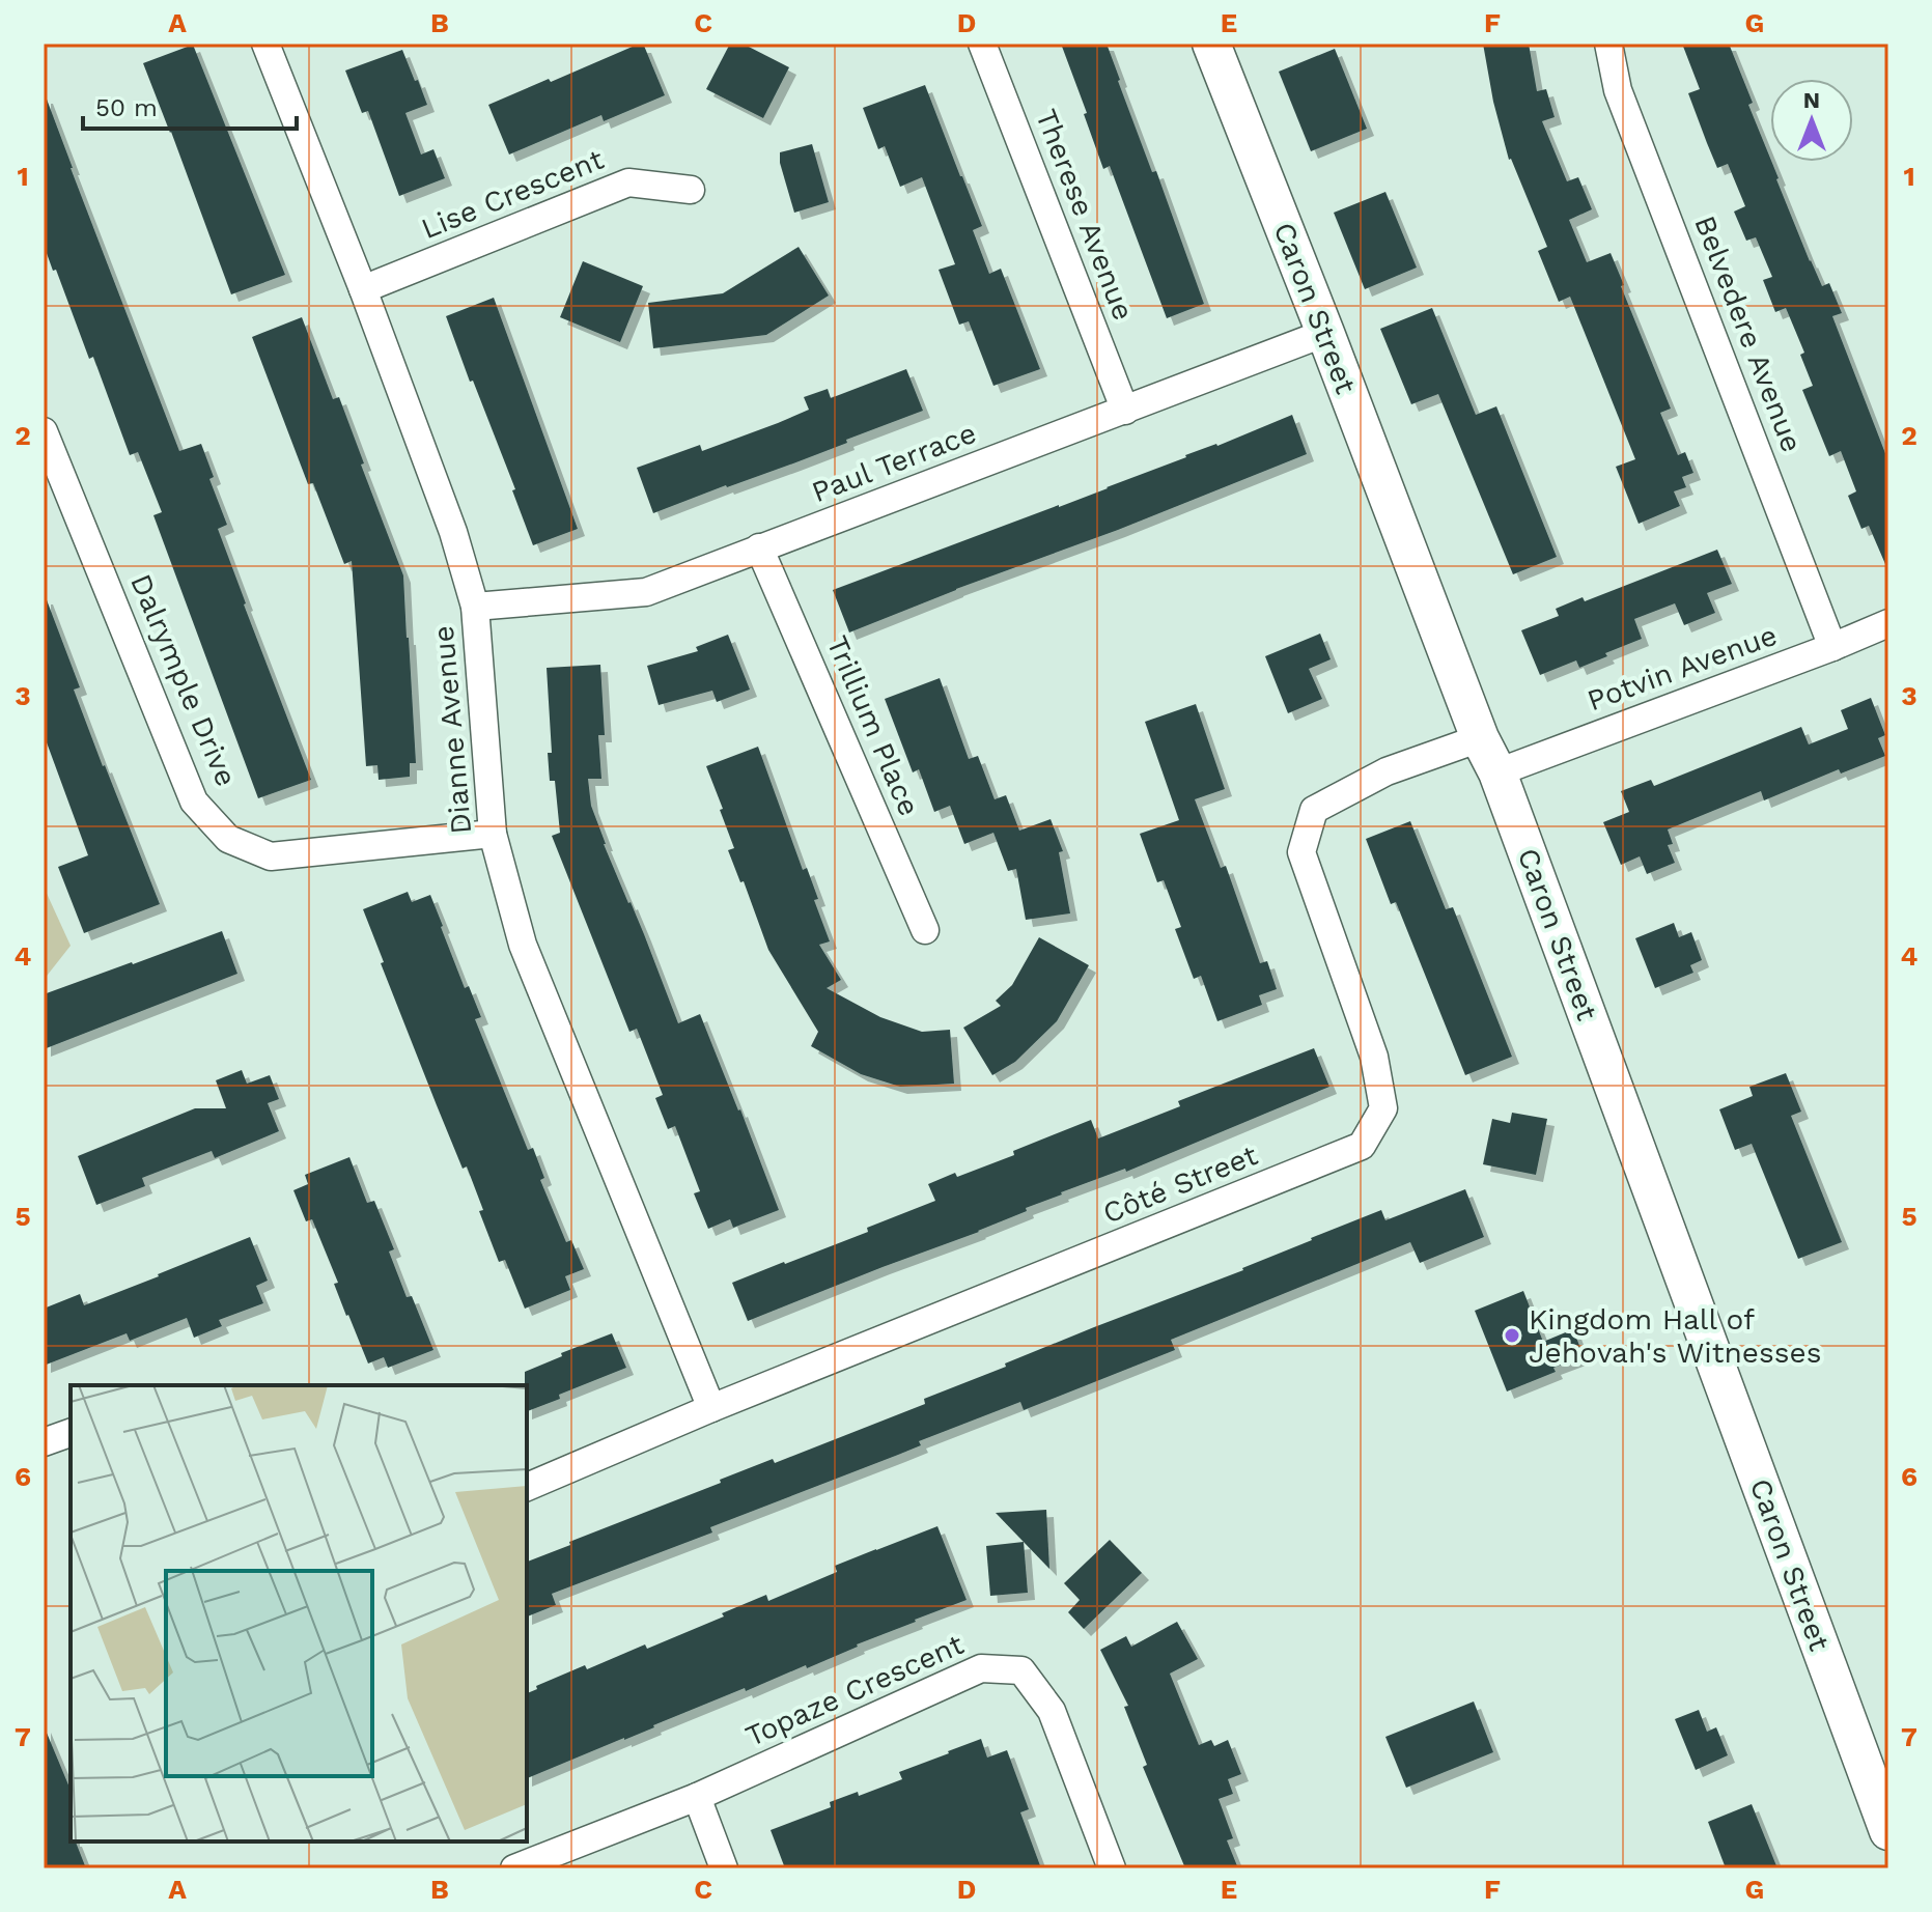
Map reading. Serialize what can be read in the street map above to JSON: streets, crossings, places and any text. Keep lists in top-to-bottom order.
{
  "streets": {
    "street": [
      "Lise Crescent",
      "Therese Avenue",
      "Caron Street",
      "Belvedere Avenue",
      "Paul Terrace",
      "Potvin Avenue",
      "Dalrymple Drive",
      "Trillium Place",
      "Dianne Avenue",
      "Côté Street",
      "Topaze Crescent"
    ]
  },
  "crossings": [
    ["Lise Crescent", "Dianne Avenue"],
    ["Therese Avenue", "Paul Terrace"],
    ["Caron Street", "Paul Terrace"],
    ["Caron Street", "Potvin Avenue"],
    ["Caron Street", "Côté Street"],
    ["Belvedere Avenue", "Potvin Avenue"],
    ["Paul Terrace", "Trillium Place"],
    ["Paul Terrace", "Dianne Avenue"],
    ["Dalrymple Drive", "Dianne Avenue"],
    ["Dianne Avenue", "Côté Street"]
  ],
  "places": ["Kingdom Hall of Jehovah's Witnesses"],
  "scale_bar": "50 m",
  "north": "top",
  "grid": {
    "columns": [
      "A",
      "B",
      "C",
      "D",
      "E",
      "F",
      "G"
    ],
    "rows": [
      "1",
      "2",
      "3",
      "4",
      "5",
      "6",
      "7"
    ]
  }
}
